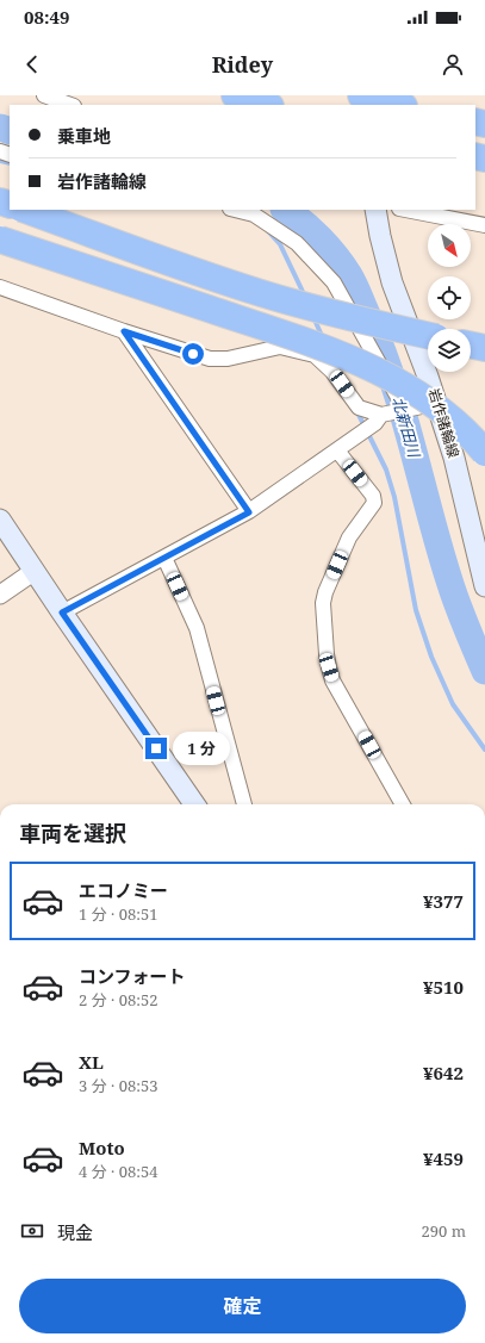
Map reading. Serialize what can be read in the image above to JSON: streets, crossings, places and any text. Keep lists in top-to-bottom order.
{
  "streets": {
    "main road": ["岩作諸輪線"]
  },
  "water": ["北新田川"],
  "north": "bottom right",
  "page": {
    "status": "08:49",
    "header": "Ridey",
    "banner": ["乗車地", "岩作諸輪線"],
    "bubble": "1 分",
    "heading": "車両を選択",
    "list": [
      {
        "name": "エコノミー",
        "note": "1 分 · 08:51",
        "value": "¥377"
      },
      {
        "name": "コンフォート",
        "note": "2 分 · 08:52",
        "value": "¥510"
      },
      {
        "name": "XL",
        "note": "3 分 · 08:53",
        "value": "¥642"
      },
      {
        "name": "Moto",
        "note": "4 分 · 08:54",
        "value": "¥459"
      }
    ],
    "pay": ["現金", "290 m"],
    "buttons": "確定"
  }
}
